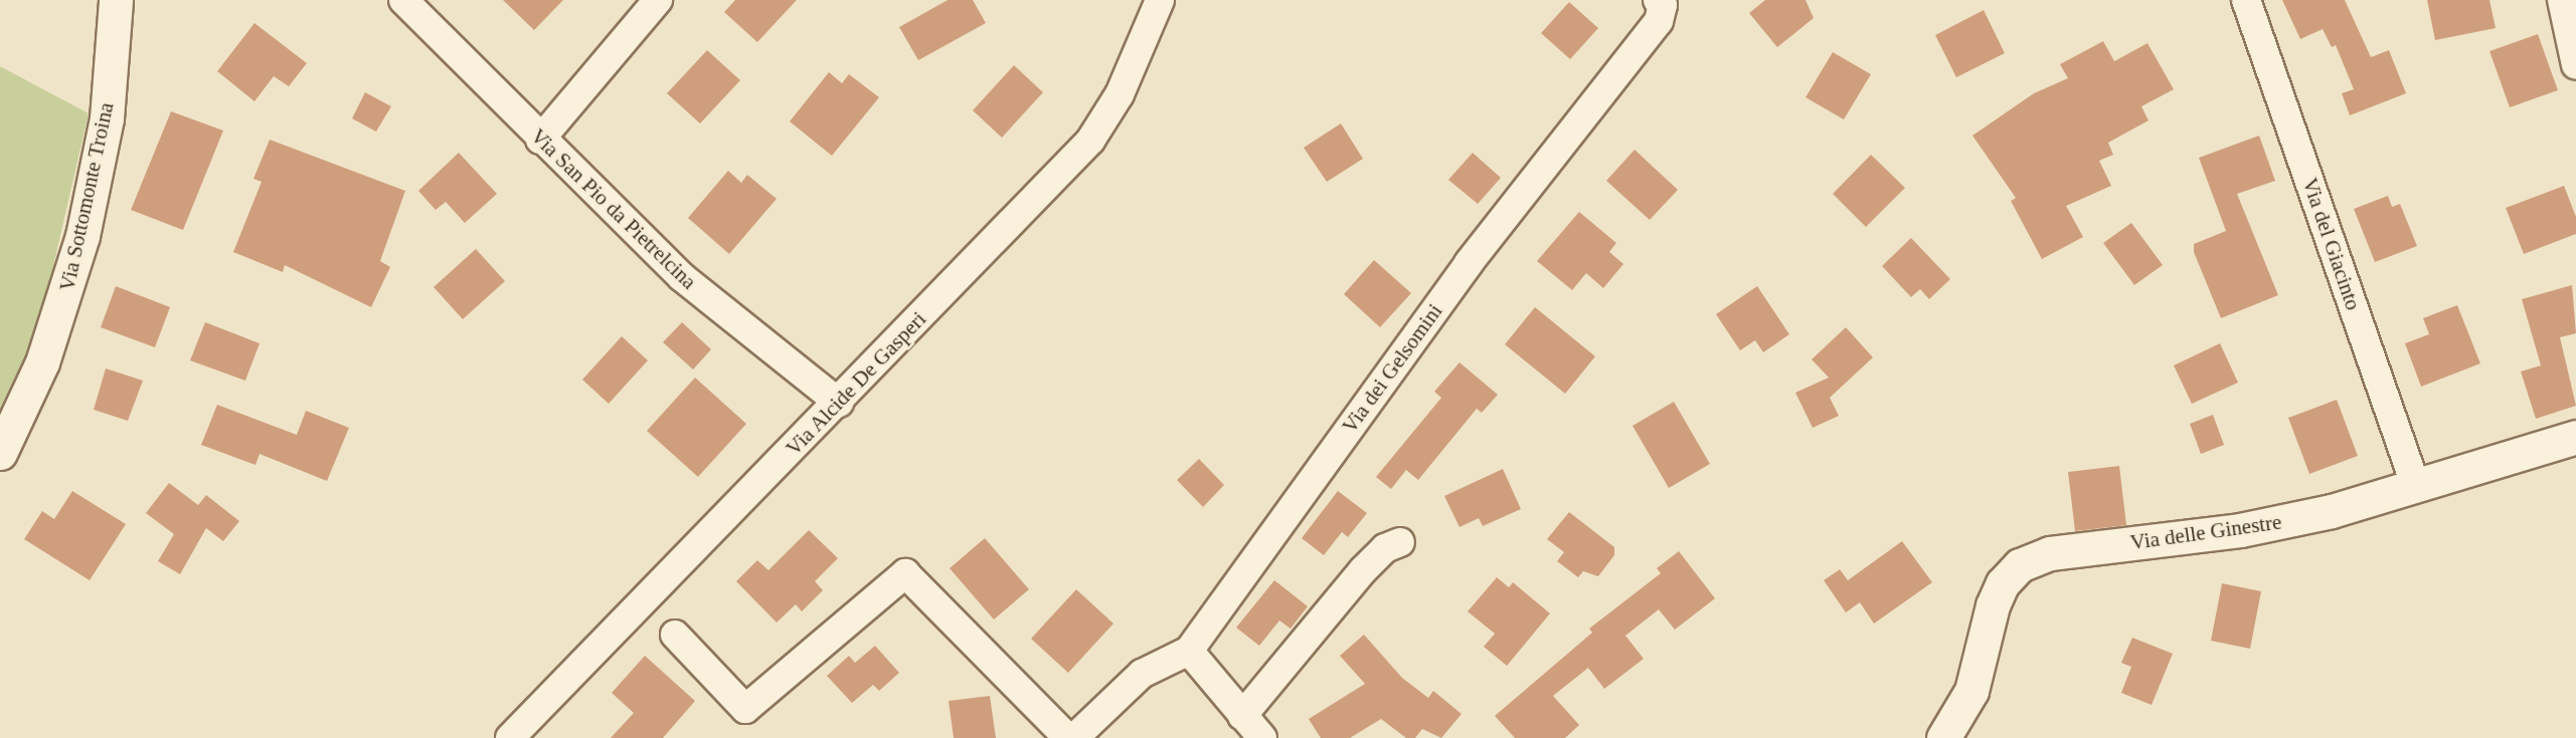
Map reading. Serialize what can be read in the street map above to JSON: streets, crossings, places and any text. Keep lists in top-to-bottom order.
{
  "streets": {
    "street": [
      "Via Sottomonte Troina",
      "Via San Pio da Pietrelcina",
      "Via del Giacinto",
      "Via dei Gelsomini",
      "Via Alcide De Gasperi",
      "Via delle Ginestre"
    ]
  },
  "crossings": [
    ["Via San Pio da Pietrelcina", "Via Alcide De Gasperi"],
    ["Via del Giacinto", "Via delle Ginestre"]
  ]
}
